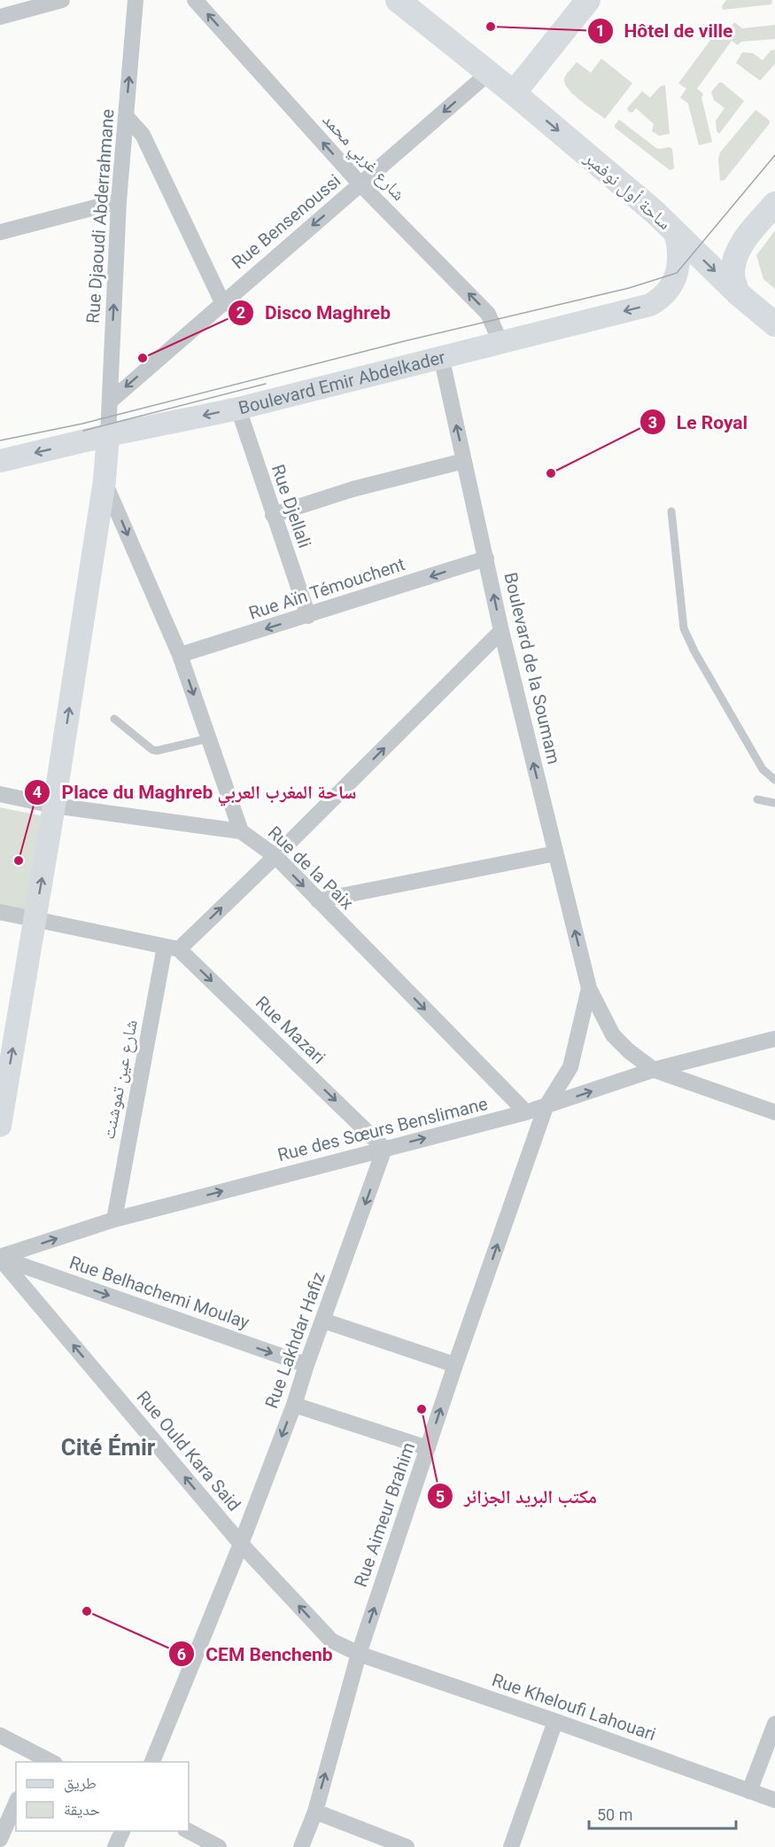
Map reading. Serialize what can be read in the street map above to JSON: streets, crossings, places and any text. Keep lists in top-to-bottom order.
{
  "streets": {
    "main road": ["ساحة أول نوفمبر", "Boulevard Emir Abdelkader"],
    "street": [
      "شارع غربي محمد",
      "Rue Djaoudi Abderrahmane",
      "Rue Bensenoussi",
      "Rue Djellali",
      "Rue Aïn Témouchent",
      "Boulevard de la Soumam",
      "Rue de la Paix",
      "Rue Mazari",
      "شارع عين تموشنت",
      "Rue des Sœurs Benslimane",
      "Rue Belhachemi Moulay",
      "Rue Lakhdar Hafiz",
      "Rue Ould Kara Said",
      "Rue Aimeur Brahim",
      "Rue Kheloufi Lahouari"
    ]
  },
  "crossings": [
    ["شارع غربي محمد", "Rue Bensenoussi"],
    ["شارع غربي محمد", "Boulevard Emir Abdelkader"],
    ["ساحة أول نوفمبر", "Rue Bensenoussi"],
    ["ساحة أول نوفمبر", "Boulevard Emir Abdelkader"],
    ["Rue Djaoudi Abderrahmane", "Rue Bensenoussi"],
    ["Rue Djaoudi Abderrahmane", "Boulevard Emir Abdelkader"],
    ["Boulevard Emir Abdelkader", "Rue Djellali"],
    ["Boulevard Emir Abdelkader", "Boulevard de la Soumam"],
    ["Rue Djellali", "Rue Aïn Témouchent"],
    ["Rue Aïn Témouchent", "Boulevard de la Soumam"],
    ["Rue Aïn Témouchent", "Rue de la Paix"],
    ["Boulevard de la Soumam", "Rue Aimeur Brahim"],
    ["Rue de la Paix", "Rue des Sœurs Benslimane"],
    ["Rue Mazari", "شارع عين تموشنت"],
    ["Rue Mazari", "Rue des Sœurs Benslimane"],
    ["Rue Mazari", "Rue Lakhdar Hafiz"],
    ["شارع عين تموشنت", "Rue des Sœurs Benslimane"],
    ["Rue des Sœurs Benslimane", "Rue Belhachemi Moulay"],
    ["Rue des Sœurs Benslimane", "Rue Lakhdar Hafiz"],
    ["Rue des Sœurs Benslimane", "Rue Ould Kara Said"],
    ["Rue des Sœurs Benslimane", "Rue Aimeur Brahim"],
    ["Rue Belhachemi Moulay", "Rue Lakhdar Hafiz"],
    ["Rue Belhachemi Moulay", "Rue Ould Kara Said"],
    ["Rue Lakhdar Hafiz", "Rue Ould Kara Said"],
    ["Rue Ould Kara Said", "Rue Aimeur Brahim"],
    ["Rue Ould Kara Said", "Rue Kheloufi Lahouari"],
    ["Rue Aimeur Brahim", "Rue Kheloufi Lahouari"]
  ],
  "one_way": [
    "شارع غربي محمد",
    "ساحة أول نوفمبر",
    "Rue Djaoudi Abderrahmane",
    "Rue Bensenoussi",
    "Boulevard Emir Abdelkader",
    "Boulevard de la Soumam",
    "Rue de la Paix",
    "Rue Mazari",
    "Rue des Sœurs Benslimane",
    "Rue Belhachemi Moulay",
    "Rue Lakhdar Hafiz",
    "Rue Ould Kara Said",
    "Rue Aimeur Brahim"
  ],
  "districts": ["Cité Émir"],
  "places": [
    "Hôtel de ville",
    "Disco Maghreb",
    "Le Royal",
    "Place du Maghreb ساحة المغرب العربي",
    "مكتب البريد الجزائر",
    "CEM Benchenb"
  ],
  "legend": ["طريق", "حديقة"],
  "scale_bar": "50 m"
}
